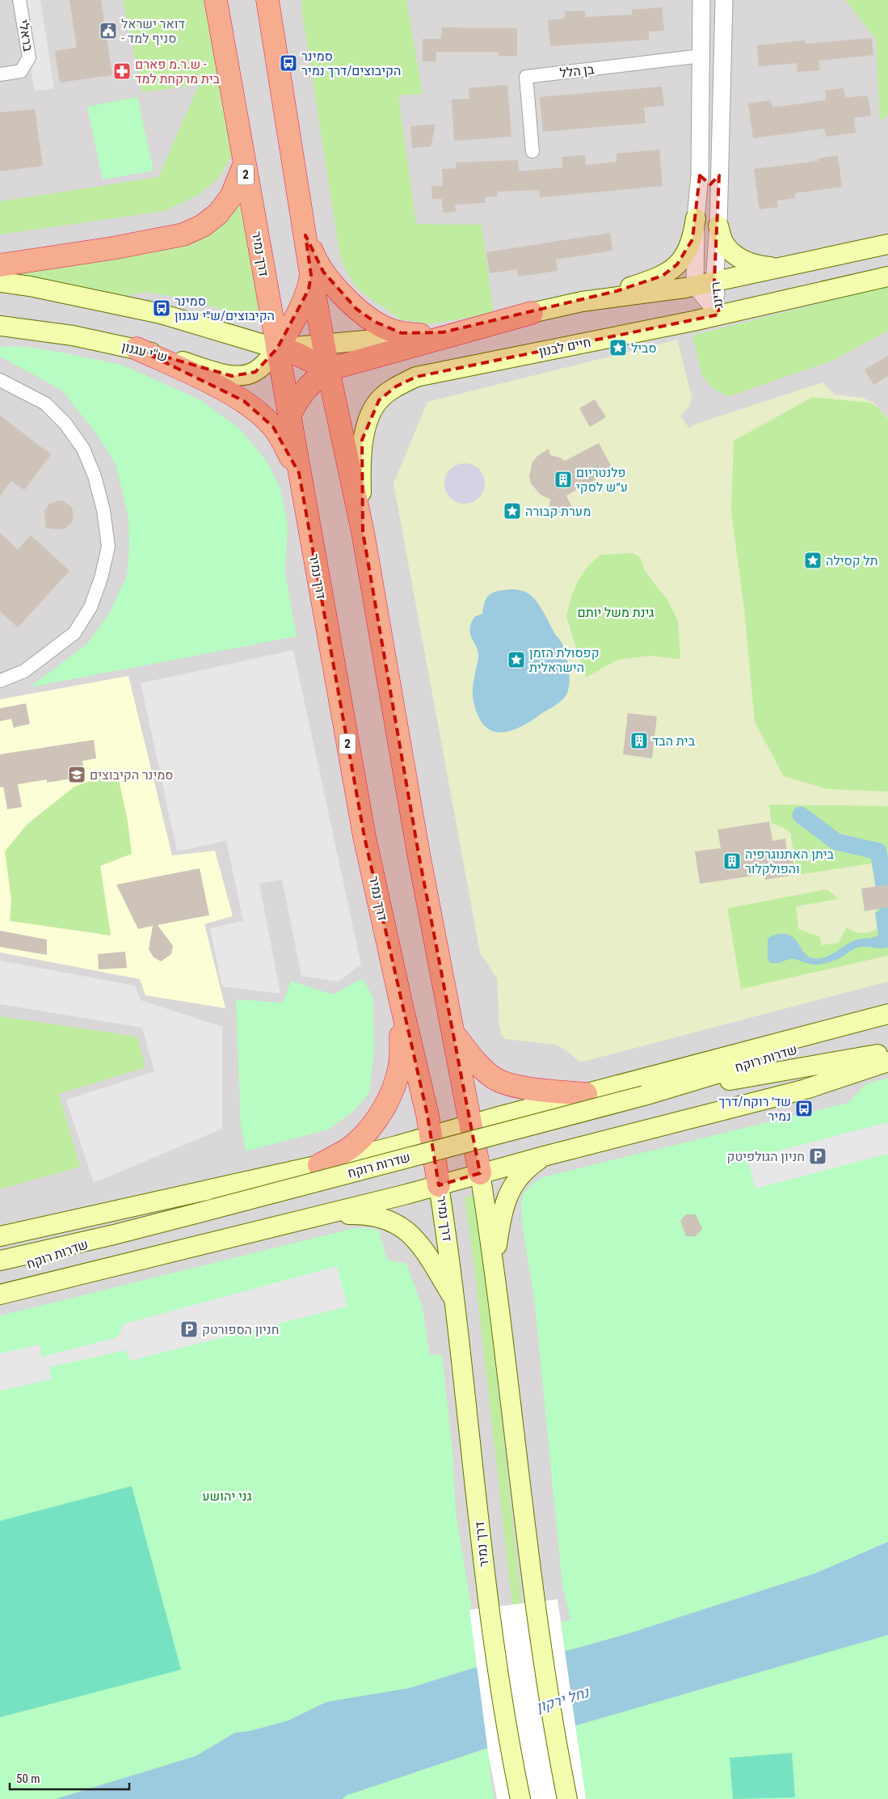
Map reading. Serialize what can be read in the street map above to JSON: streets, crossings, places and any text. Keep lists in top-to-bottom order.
{
  "streets": {
    "highway": ["2", "דרך נמיר"],
    "main road": ["חיים לבנון", "ש''י עגנון", "שדרות רוקח"],
    "street": ["בראלי", "בן הלל", "רדינג"]
  },
  "crossings": [
    ["בן הלל", "רדינג"],
    ["דרך נמיר", "ש''י עגנון"],
    ["רדינג", "חיים לבנון"]
  ],
  "water": ["נחל ירקון"],
  "parks": ["גינת משל יותם", "גני יהושע"],
  "places": {
    "public building": ["דואר ישראל - סניף למד"],
    "bus stop": ["סמינר הקיבוצים/דרך נמיר", "סמינר הקיבוצים/ש״י עגנון", "שד׳ רוקח/דרך נמיר"],
    "pharmacy": ["ש.ר.מ פארם - בית מרקחת למד"],
    "place": [
      "סביל",
      "מערת קבורה",
      "תל קסילה",
      "קפסולת הזמן הישראלית"
    ],
    "building": ["פלנטריום ע״ש לסקי", "בית הבד", "ביתן האתנוגרפיה והפולקלור"],
    "school or university": ["סמינר הקיבוצים"],
    "parking": ["חניון הגולפיטק", "חניון הספורטק"]
  },
  "scale_bar": "50 m"
}
